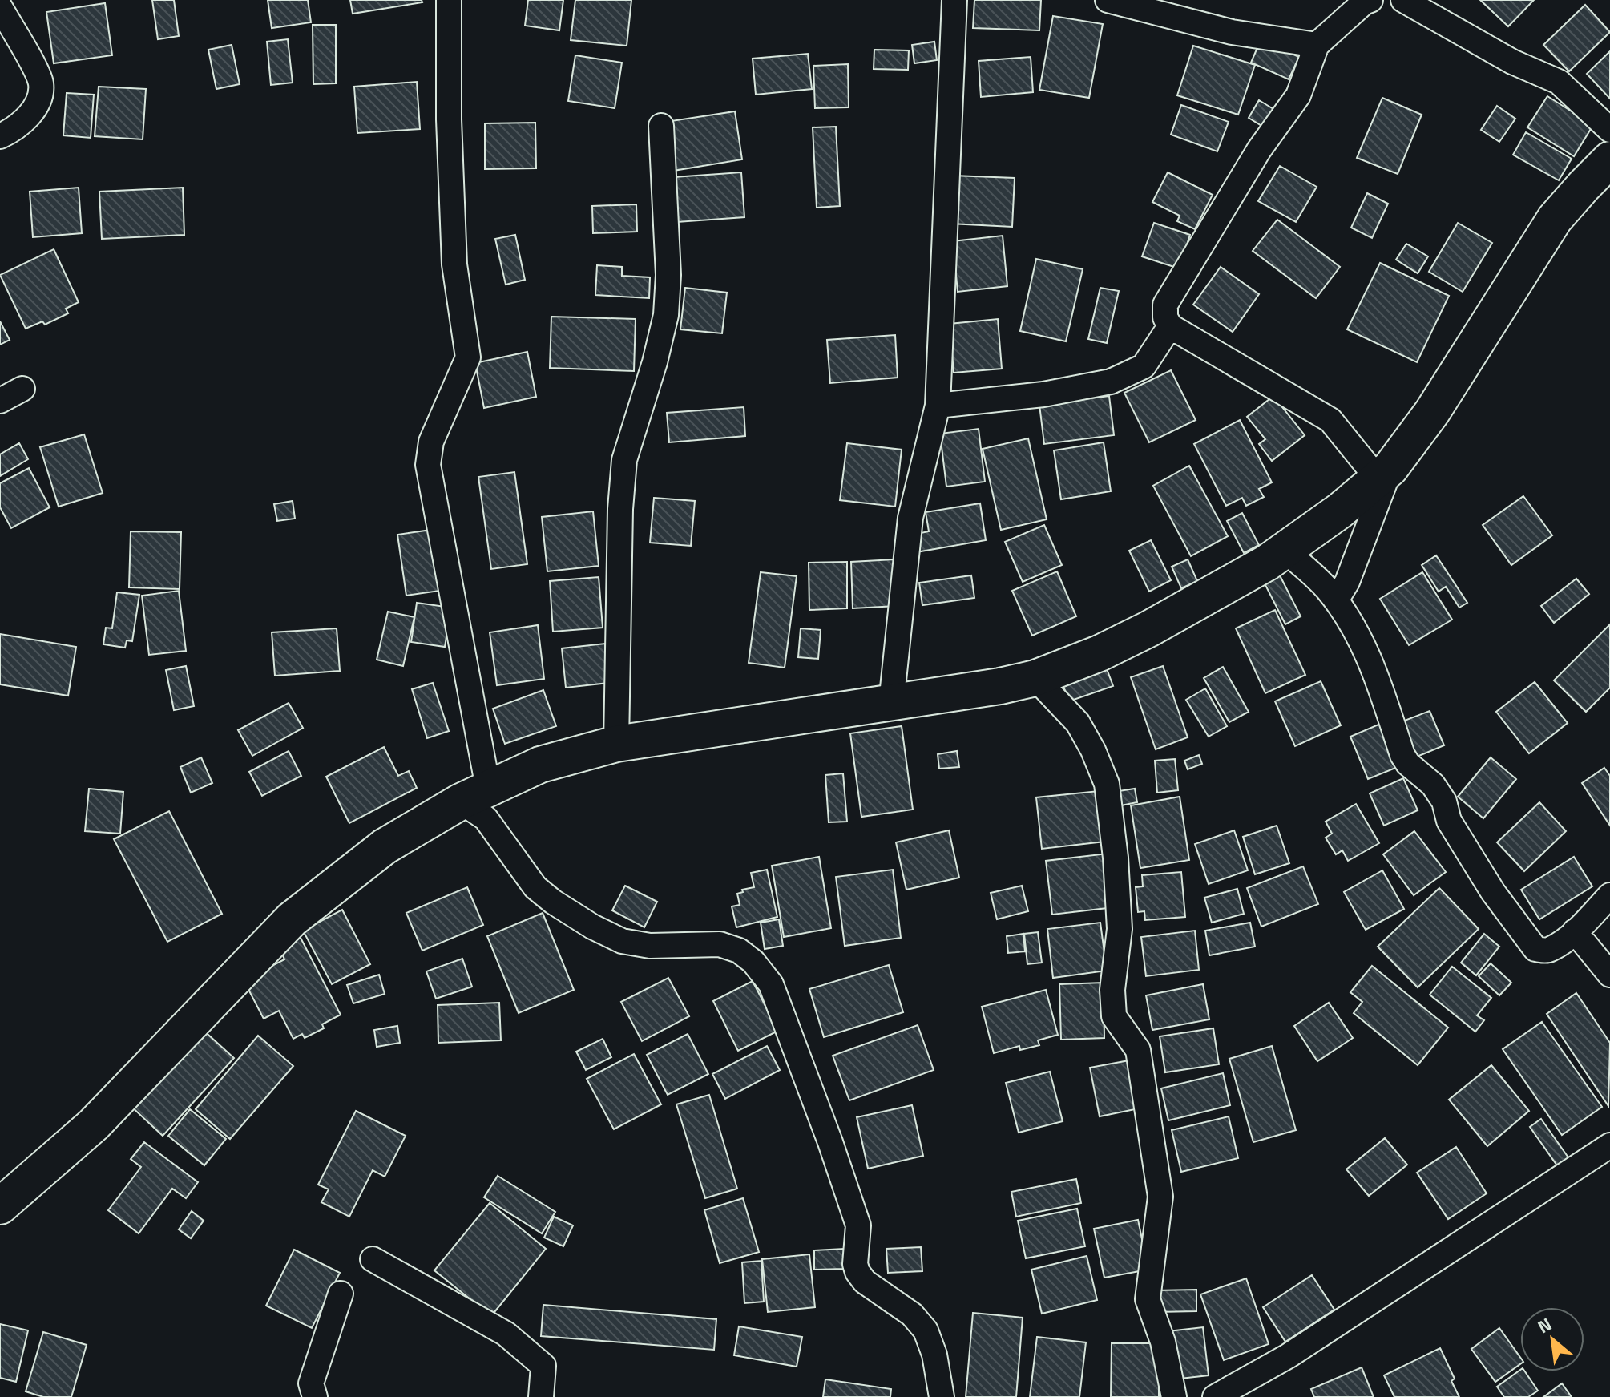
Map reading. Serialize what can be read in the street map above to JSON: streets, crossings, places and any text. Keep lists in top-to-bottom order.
{
  "north": "top left"
}
